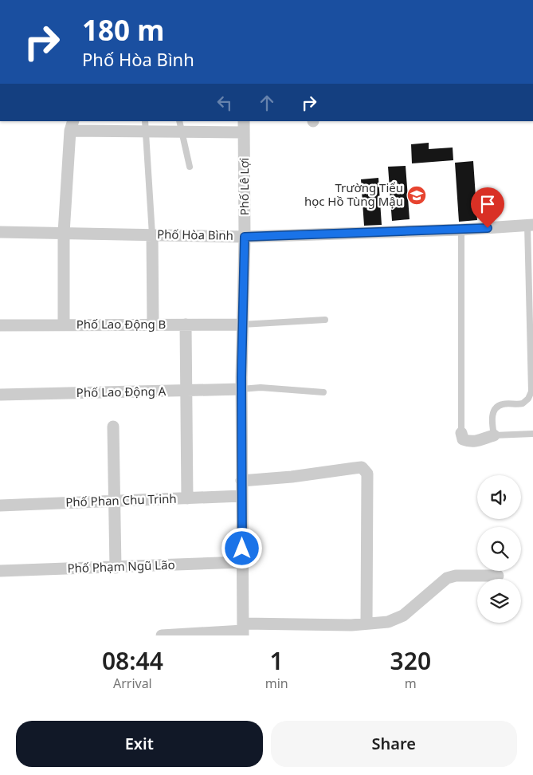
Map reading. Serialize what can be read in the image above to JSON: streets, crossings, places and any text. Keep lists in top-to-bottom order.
{
  "streets": {
    "street": [
      "Phố Lê Lợi",
      "Phố Hòa Bình",
      "Phố Lao Động B",
      "Phố Lao Động A",
      "Phố Phan Chu Trinh",
      "Phố Phạm Ngũ Lão"
    ]
  },
  "crossings": [
    ["Phố Lê Lợi", "Phố Hòa Bình"],
    ["Phố Lê Lợi", "Phố Lao Động B"],
    ["Phố Lê Lợi", "Phố Lao Động A"],
    ["Phố Lê Lợi", "Phố Phan Chu Trinh"],
    ["Phố Lê Lợi", "Phố Phạm Ngũ Lão"]
  ],
  "places": {
    "school or university": ["Trường Tiểu học Hồ Tùng Mậu"]
  },
  "page": {
    "turn": ["180 m", "Phố Hòa Bình"],
    "eta": [
      "08:44",
      "Arrival",
      "1",
      "min",
      "320",
      "m"
    ],
    "buttons": ["Exit", "Share"]
  }
}
